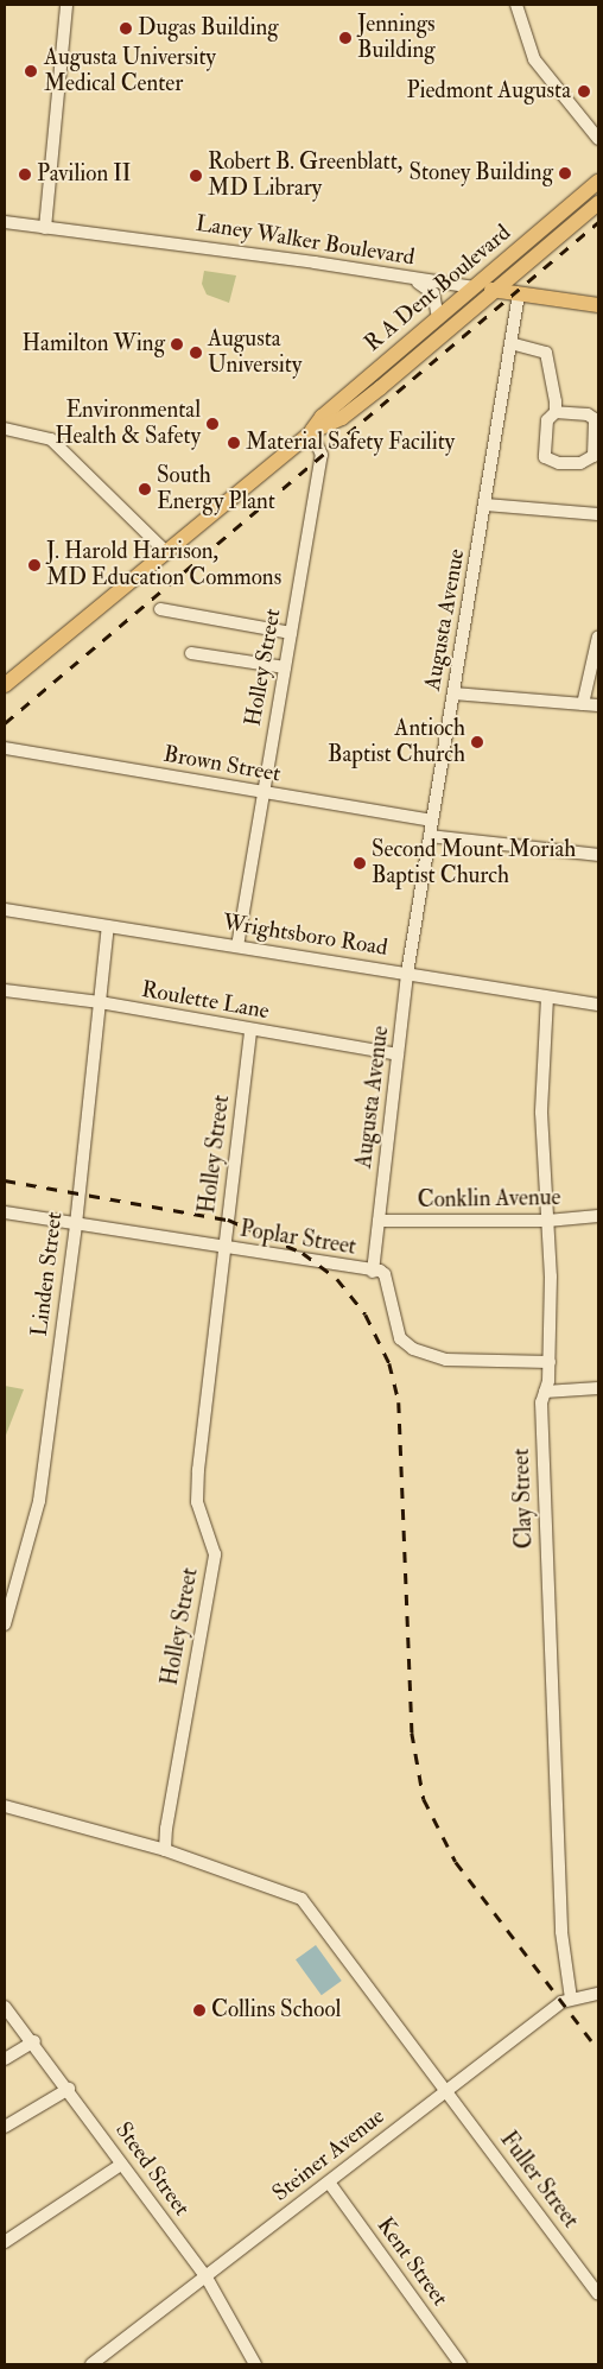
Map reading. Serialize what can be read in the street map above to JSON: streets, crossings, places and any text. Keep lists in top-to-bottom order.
{
  "streets": {
    "main road": ["Laney Walker Boulevard", "R A Dent Boulevard"],
    "street": [
      "Augusta Avenue",
      "Holley Street",
      "Brown Street",
      "Wrightsboro Road",
      "Roulette Lane",
      "Conklin Avenue",
      "Poplar Street",
      "Linden Street",
      "Clay Street",
      "Steiner Avenue",
      "Steed Street",
      "Fuller Street",
      "Kent Street"
    ]
  },
  "crossings": [
    ["Laney Walker Boulevard", "R A Dent Boulevard"],
    ["Laney Walker Boulevard", "Augusta Avenue"],
    ["R A Dent Boulevard", "Holley Street"],
    ["Augusta Avenue", "Brown Street"],
    ["Augusta Avenue", "Wrightsboro Road"],
    ["Augusta Avenue", "Roulette Lane"],
    ["Augusta Avenue", "Conklin Avenue"],
    ["Augusta Avenue", "Poplar Street"],
    ["Holley Street", "Brown Street"],
    ["Holley Street", "Wrightsboro Road"],
    ["Holley Street", "Roulette Lane"],
    ["Holley Street", "Poplar Street"],
    ["Wrightsboro Road", "Linden Street"],
    ["Wrightsboro Road", "Clay Street"],
    ["Roulette Lane", "Linden Street"],
    ["Conklin Avenue", "Clay Street"],
    ["Poplar Street", "Linden Street"],
    ["Clay Street", "Steiner Avenue"],
    ["Steiner Avenue", "Steed Street"],
    ["Steiner Avenue", "Fuller Street"],
    ["Steiner Avenue", "Kent Street"]
  ],
  "places": [
    "Dugas Building",
    "Jennings Building",
    "Augusta University Medical Center",
    "Piedmont Augusta",
    "Stoney Building",
    "Pavilion II",
    "Robert B. Greenblatt, MD Library",
    "Hamilton Wing",
    "Augusta University",
    "Environmental Health & Safety",
    "Material Safety Facility",
    "South Energy Plant",
    "J. Harold Harrison, MD Education Commons",
    "Antioch Baptist Church",
    "Second Mount Moriah Baptist Church",
    "Collins School"
  ]
}
